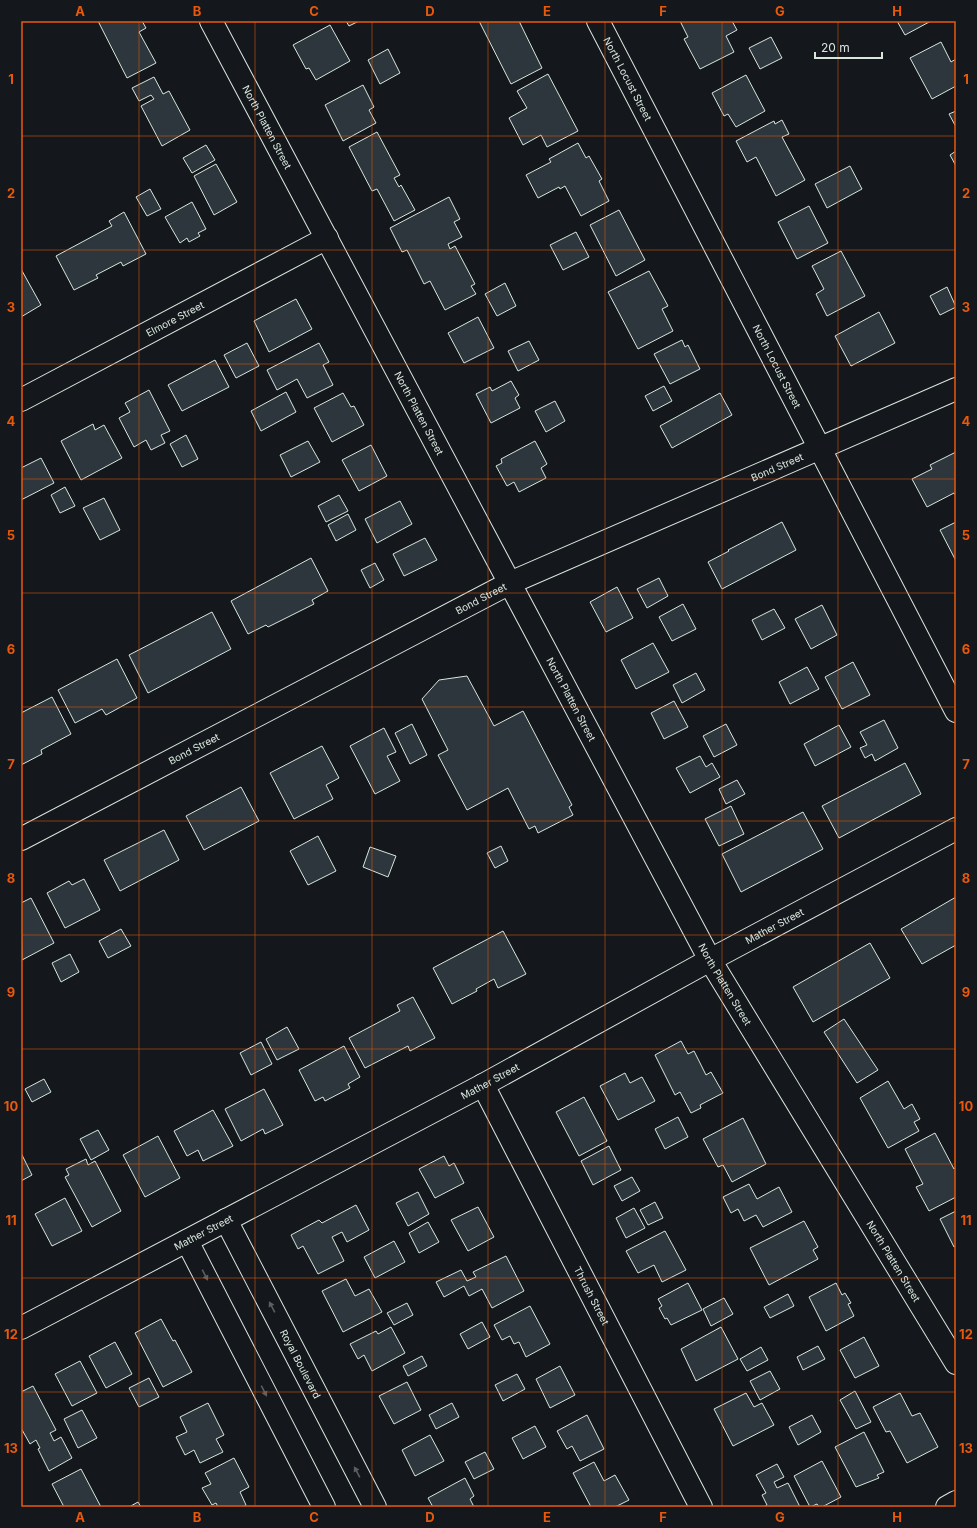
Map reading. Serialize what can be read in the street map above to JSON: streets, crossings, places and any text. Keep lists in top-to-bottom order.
{
  "streets": {
    "street": [
      "North Locust Street",
      "North Platten Street",
      "Elmore Street",
      "Bond Street",
      "Mather Street",
      "Thrush Street",
      "Royal Boulevard"
    ]
  },
  "crossings": [
    ["North Locust Street", "Bond Street"],
    ["North Platten Street", "Elmore Street"],
    ["North Platten Street", "Bond Street"],
    ["North Platten Street", "Mather Street"],
    ["Mather Street", "Thrush Street"],
    ["Mather Street", "Royal Boulevard"]
  ],
  "scale_bar": "20 m",
  "grid": {
    "columns": [
      "A",
      "B",
      "C",
      "D",
      "E",
      "F",
      "G",
      "H"
    ],
    "rows": [
      "1",
      "2",
      "3",
      "4",
      "5",
      "6",
      "7",
      "8",
      "9",
      "10",
      "11",
      "12",
      "13"
    ]
  }
}
